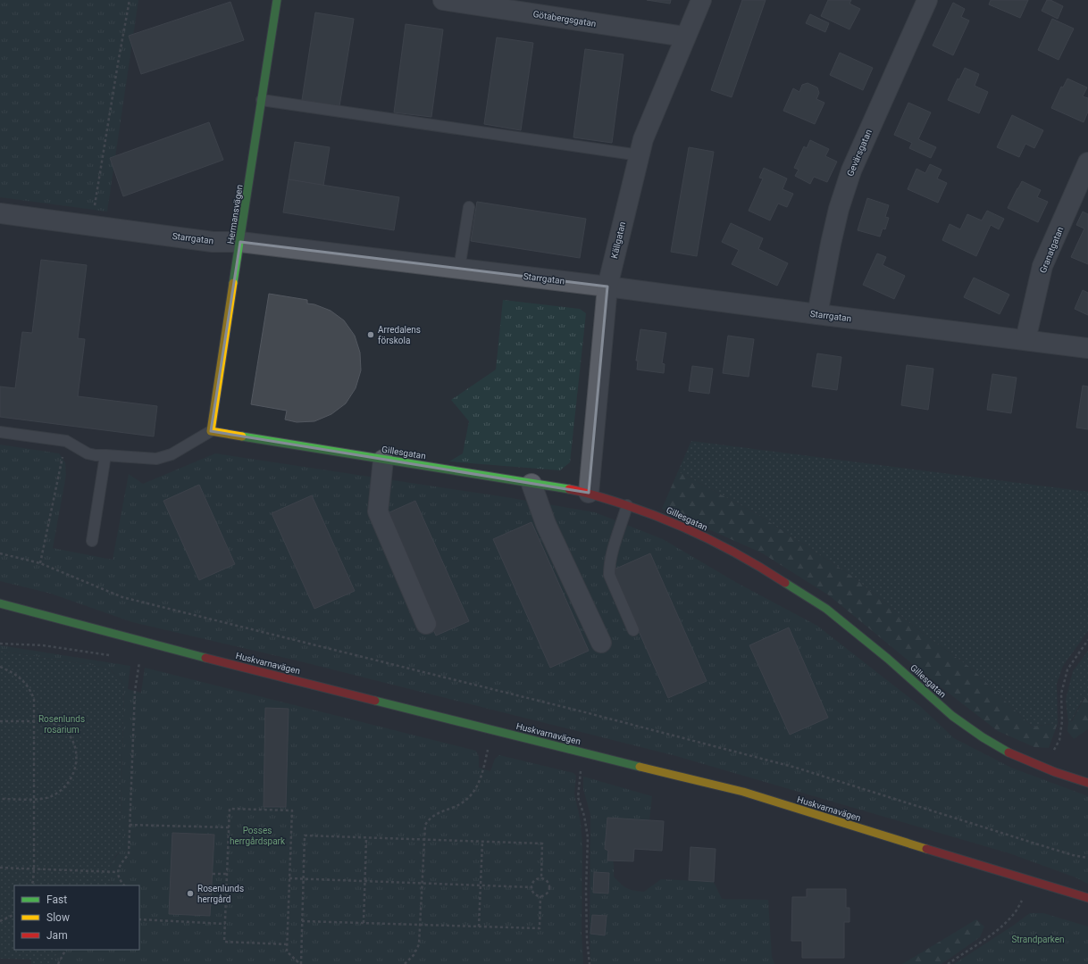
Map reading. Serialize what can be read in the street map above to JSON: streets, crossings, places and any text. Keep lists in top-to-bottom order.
{
  "streets": {
    "street": [
      "Götabergsgatan",
      "Gevärsgatan",
      "Hermansvägen",
      "Starrgatan",
      "Källgatan",
      "Granatgatan",
      "Gillesgatan",
      "Huskvarnavägen"
    ]
  },
  "crossings": [
    ["Götabergsgatan", "Källgatan"],
    ["Gevärsgatan", "Starrgatan"],
    ["Hermansvägen", "Starrgatan"],
    ["Hermansvägen", "Gillesgatan"],
    ["Starrgatan", "Källgatan"],
    ["Starrgatan", "Granatgatan"],
    ["Källgatan", "Gillesgatan"]
  ],
  "parks": ["Rosenlunds rosarium", "Posses herrgårdspark", "Strandparken"],
  "places": ["Arredalens förskola", "Rosenlunds herrgård"],
  "legend": ["Fast", "Slow", "Jam"]
}
